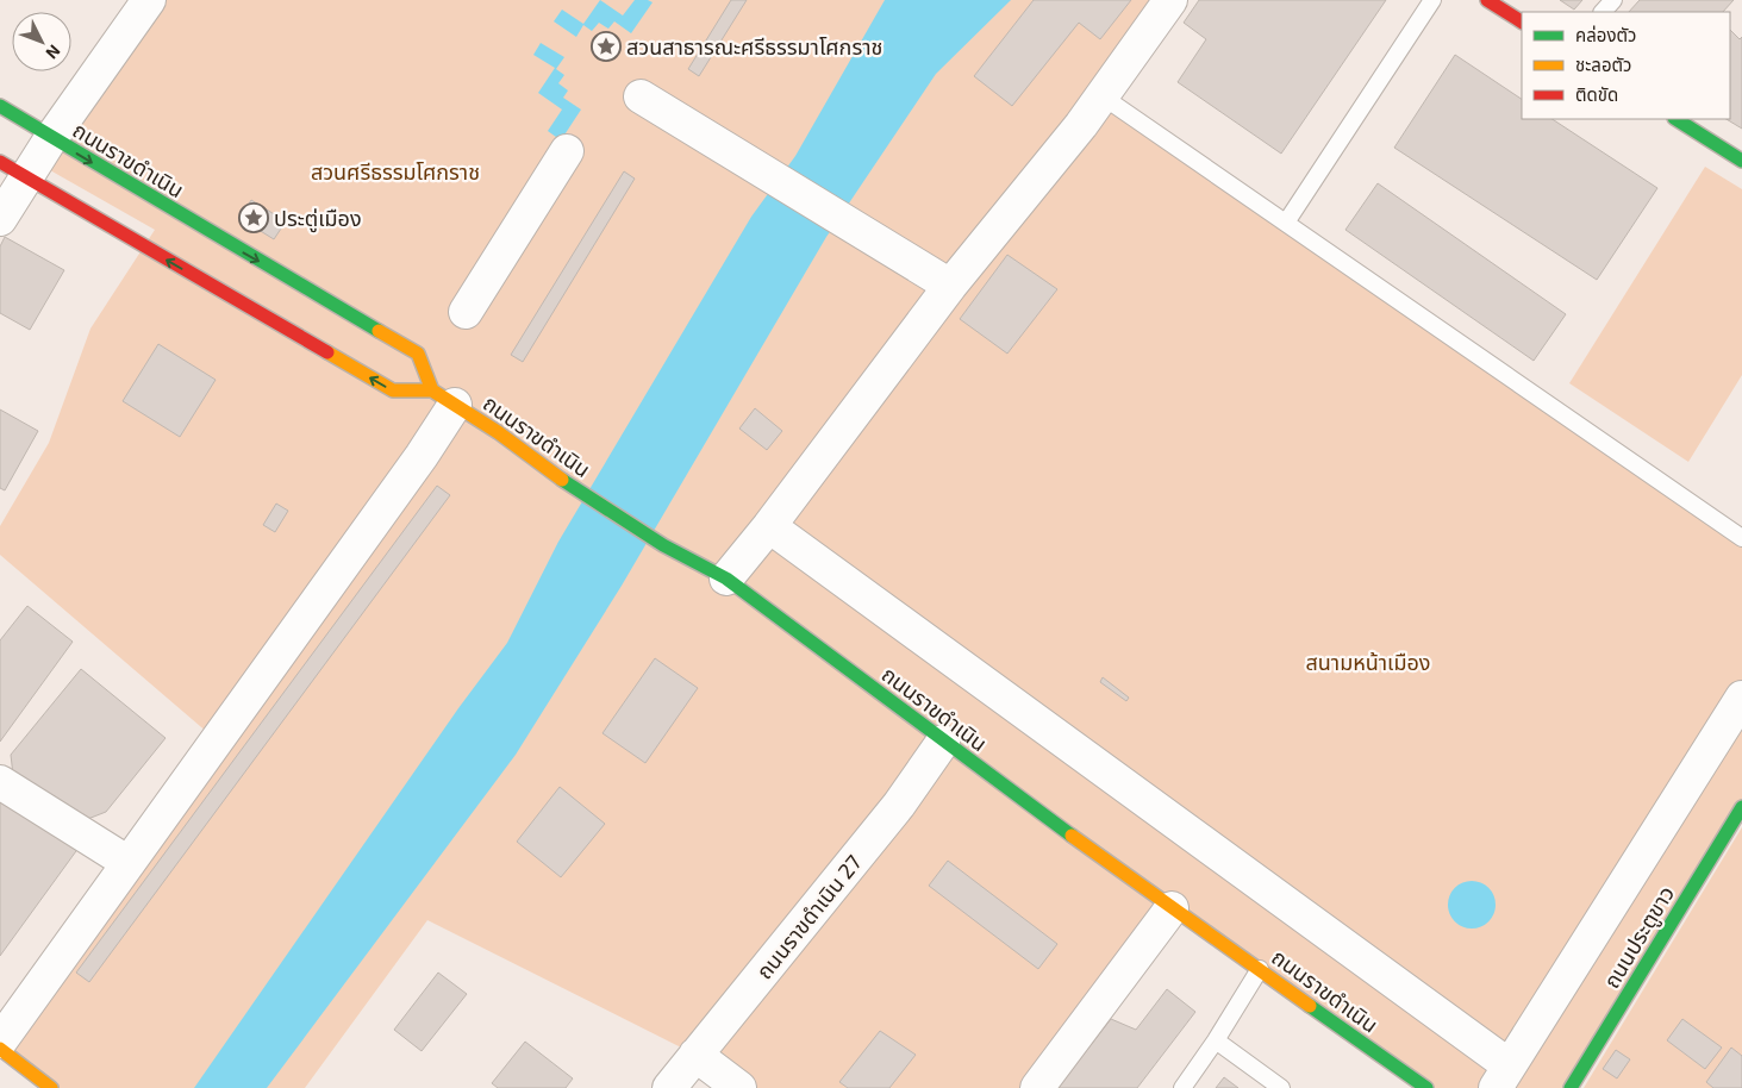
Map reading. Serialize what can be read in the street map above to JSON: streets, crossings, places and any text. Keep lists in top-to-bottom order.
{
  "streets": {
    "main road": ["ถนนราขดำเนิน", "ถนนประตูขาว"],
    "street": ["ถนนราขดำเนิน 27"]
  },
  "crossings": [
    ["ถนนราขดำเนิน", "ถนนราขดำเนิน 27"]
  ],
  "parks": ["สวนศรีธรรมโศกราช", "สนามหน้าเมือง"],
  "places": {
    "place": ["สวนสาธารณะศรีธรรมาโศกราช", "ประตู่เมือง"]
  },
  "legend": ["คล่องตัว", "ชะลอตัว", "ติดขัด"],
  "north": "bottom right"
}
